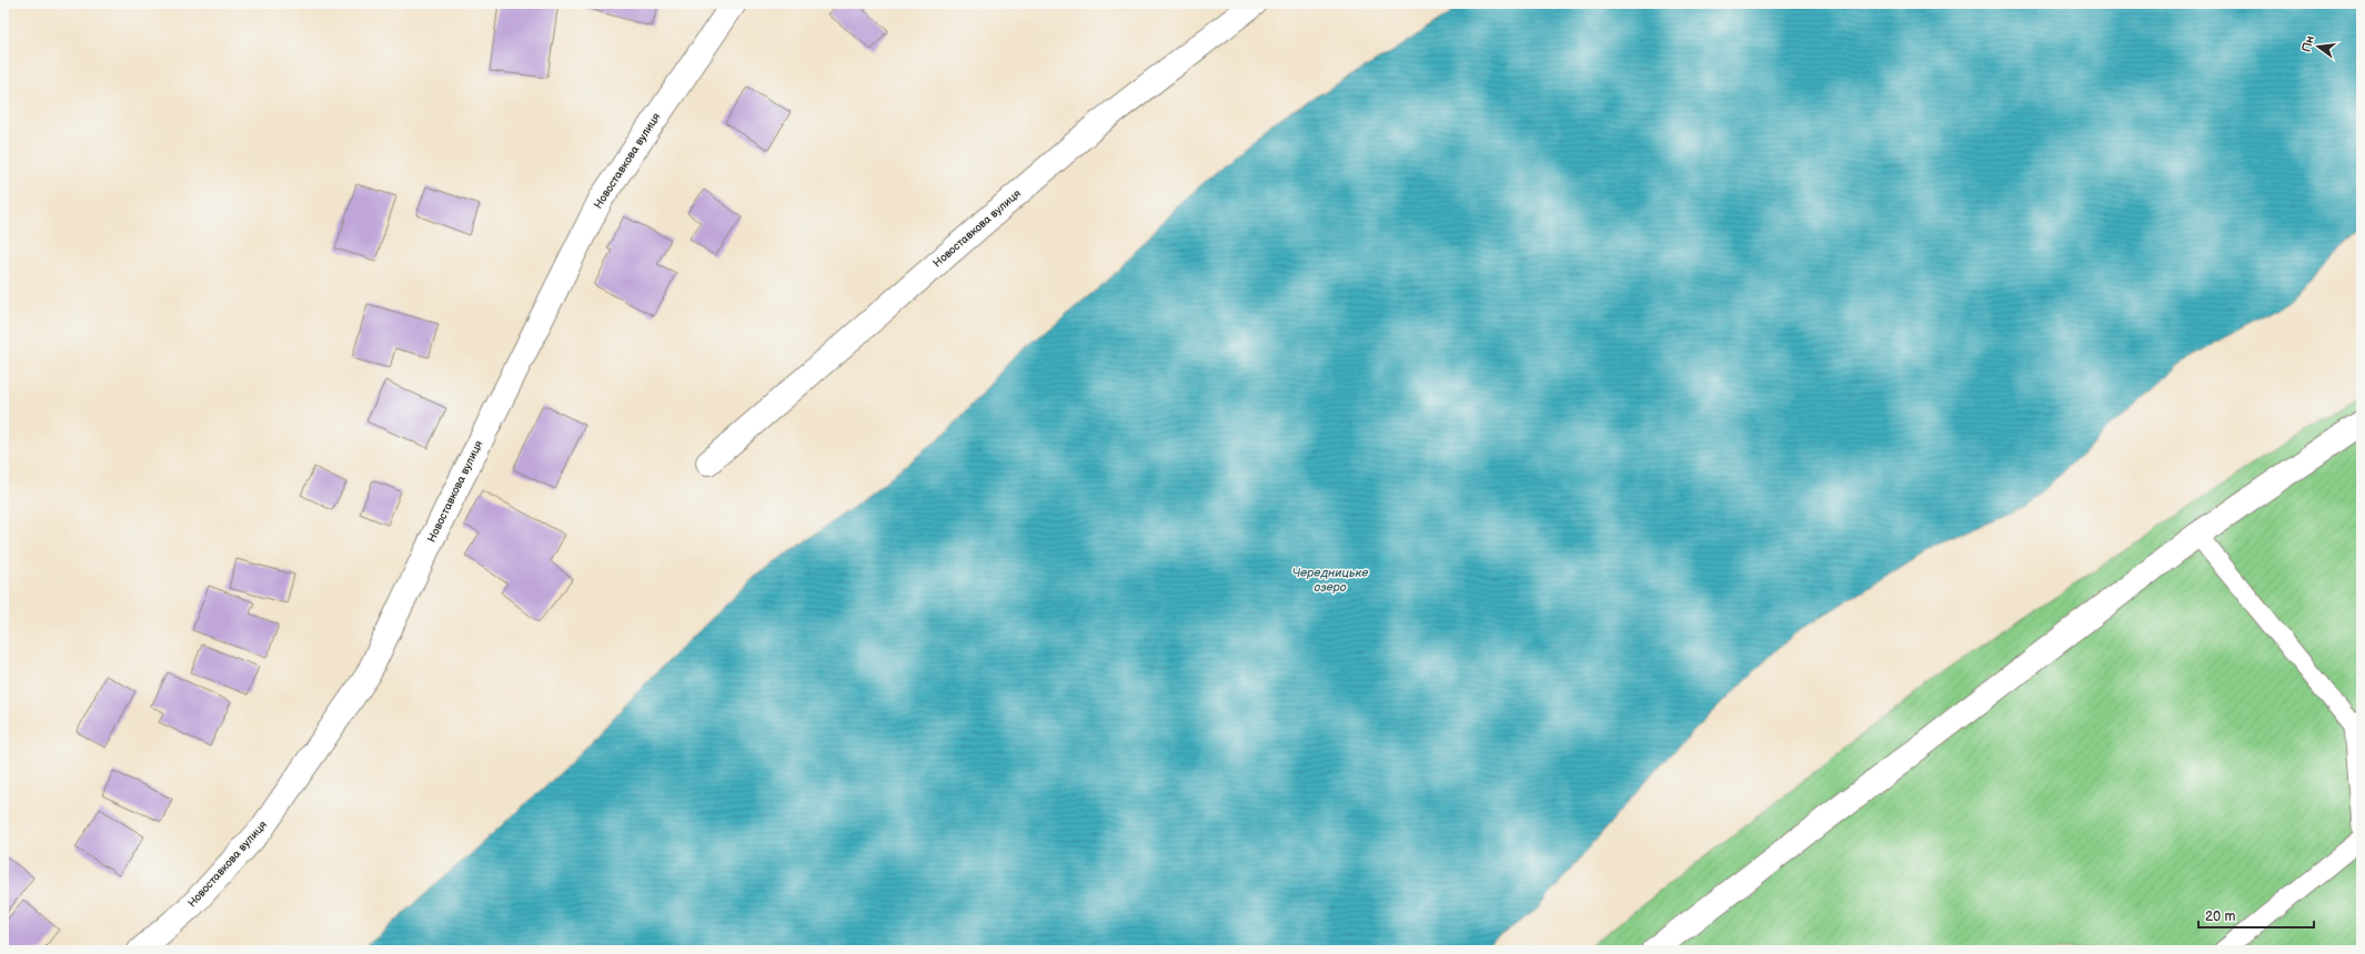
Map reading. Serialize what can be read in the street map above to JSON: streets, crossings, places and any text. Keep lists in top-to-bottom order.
{
  "streets": {
    "street": ["Новоставкова вулиця"]
  },
  "water": ["Чередницьке озеро"],
  "scale_bar": "20 m",
  "north": "left"
}
